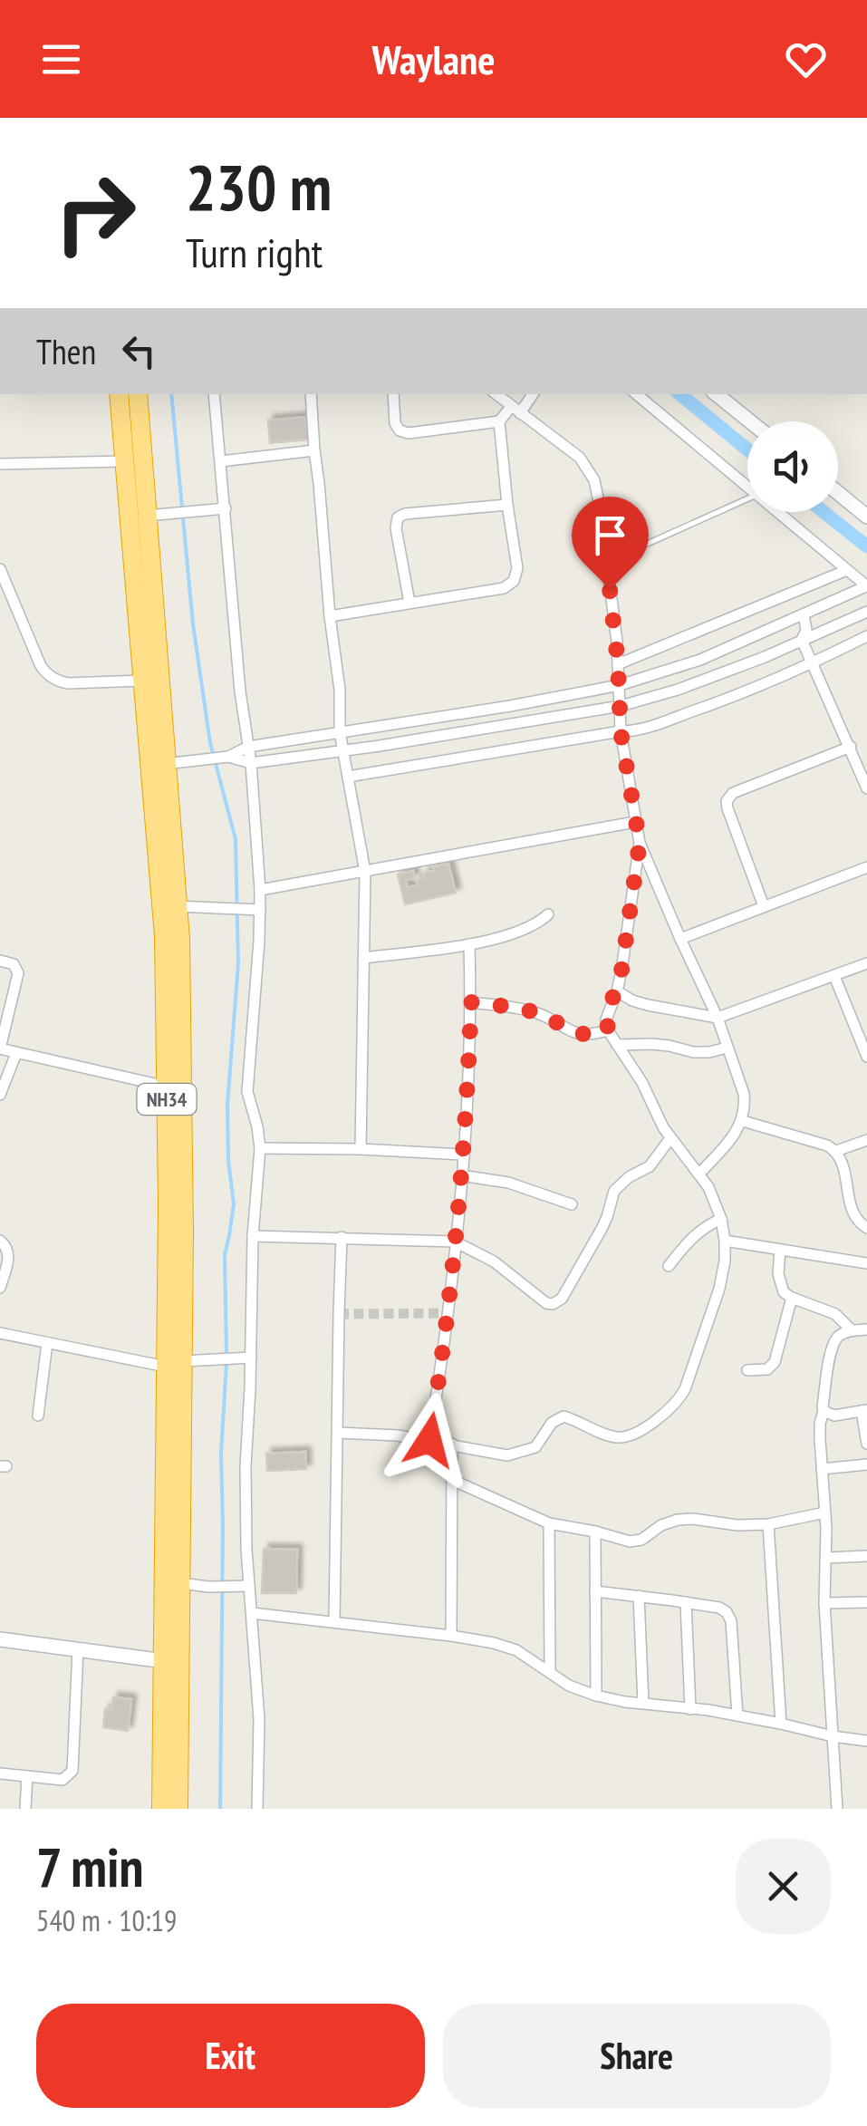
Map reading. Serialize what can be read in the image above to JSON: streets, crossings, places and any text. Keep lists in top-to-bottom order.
{
  "streets": {
    "highway": ["NH34"]
  },
  "page": {
    "header": "Waylane",
    "turn": ["230 m", "Turn right"],
    "then": "Then",
    "heading": ["7 min", "540 m · 10:19"],
    "buttons": ["Exit", "Share"]
  }
}
